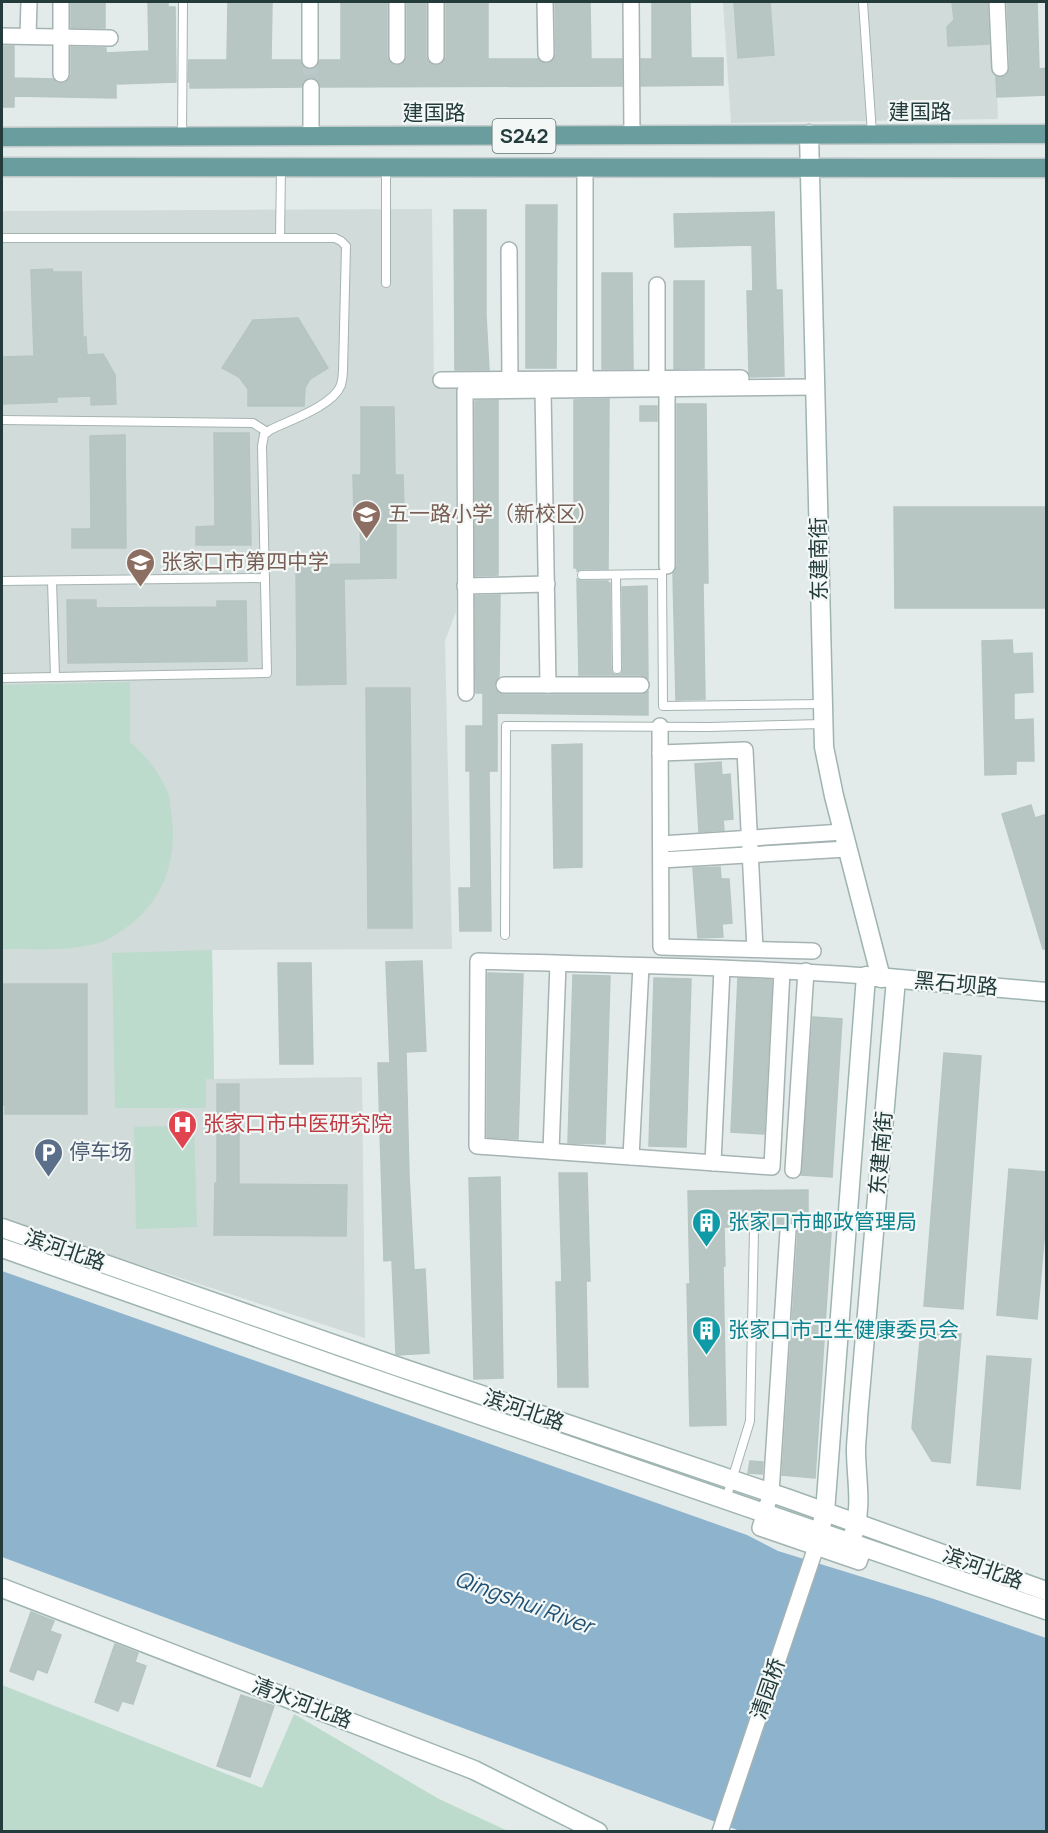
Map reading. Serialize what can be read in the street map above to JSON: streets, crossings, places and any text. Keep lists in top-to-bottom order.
{
  "streets": {
    "main road": ["建国路", "S242"],
    "street": [
      "东建南街",
      "黑石坝路",
      "滨河北路",
      "清园桥",
      "清水河北路"
    ]
  },
  "crossings": [
    ["建国路", "东建南街"],
    ["S242", "东建南街"],
    ["东建南街", "黑石坝路"],
    ["东建南街", "滨河北路"],
    ["东建南街", "清园桥"],
    ["滨河北路", "清园桥"]
  ],
  "water": ["Qingshui River"],
  "places": {
    "school or university": ["五一路小学（新校区）", "张家口市第四中学"],
    "hospital": ["张家口市中医研究院"],
    "parking": ["停车场"],
    "building": ["张家口市邮政管理局", "张家口市卫生健康委员会"]
  }
}
